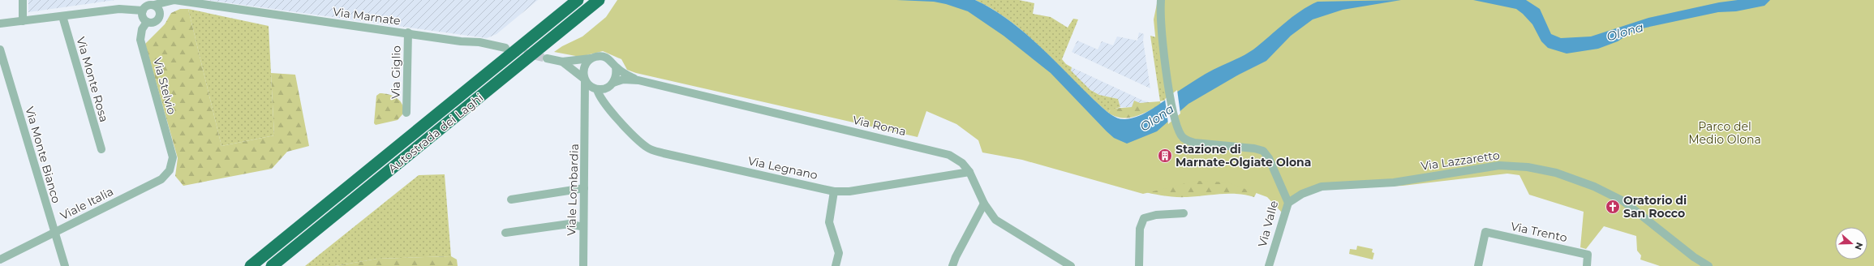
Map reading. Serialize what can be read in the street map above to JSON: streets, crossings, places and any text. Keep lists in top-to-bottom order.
{
  "streets": {
    "highway": ["Autostrada dei Laghi"],
    "street": [
      "Via Marnate",
      "Via Giglio",
      "Via Monte Rosa",
      "Via Stelvio",
      "Via Roma",
      "Via Monte Bianco",
      "Via Lazzaretto",
      "Via Legnano",
      "Viale Lombardia",
      "Viale Italia",
      "Via Valle",
      "Via Trento"
    ]
  },
  "crossings": [
    ["Via Marnate", "Via Giglio"],
    ["Via Marnate", "Via Stelvio"],
    ["Via Stelvio", "Viale Italia"],
    ["Via Roma", "Via Legnano"],
    ["Via Roma", "Viale Lombardia"],
    ["Via Monte Bianco", "Viale Italia"],
    ["Via Lazzaretto", "Via Valle"],
    ["Via Legnano", "Viale Lombardia"]
  ],
  "water": ["Olona"],
  "parks": ["Parco del Medio Olona"],
  "places": {
    "building": ["Stazione di Marnate-Olgiate Olona"],
    "church": ["Oratorio di San Rocco"]
  },
  "north": "right"
}
